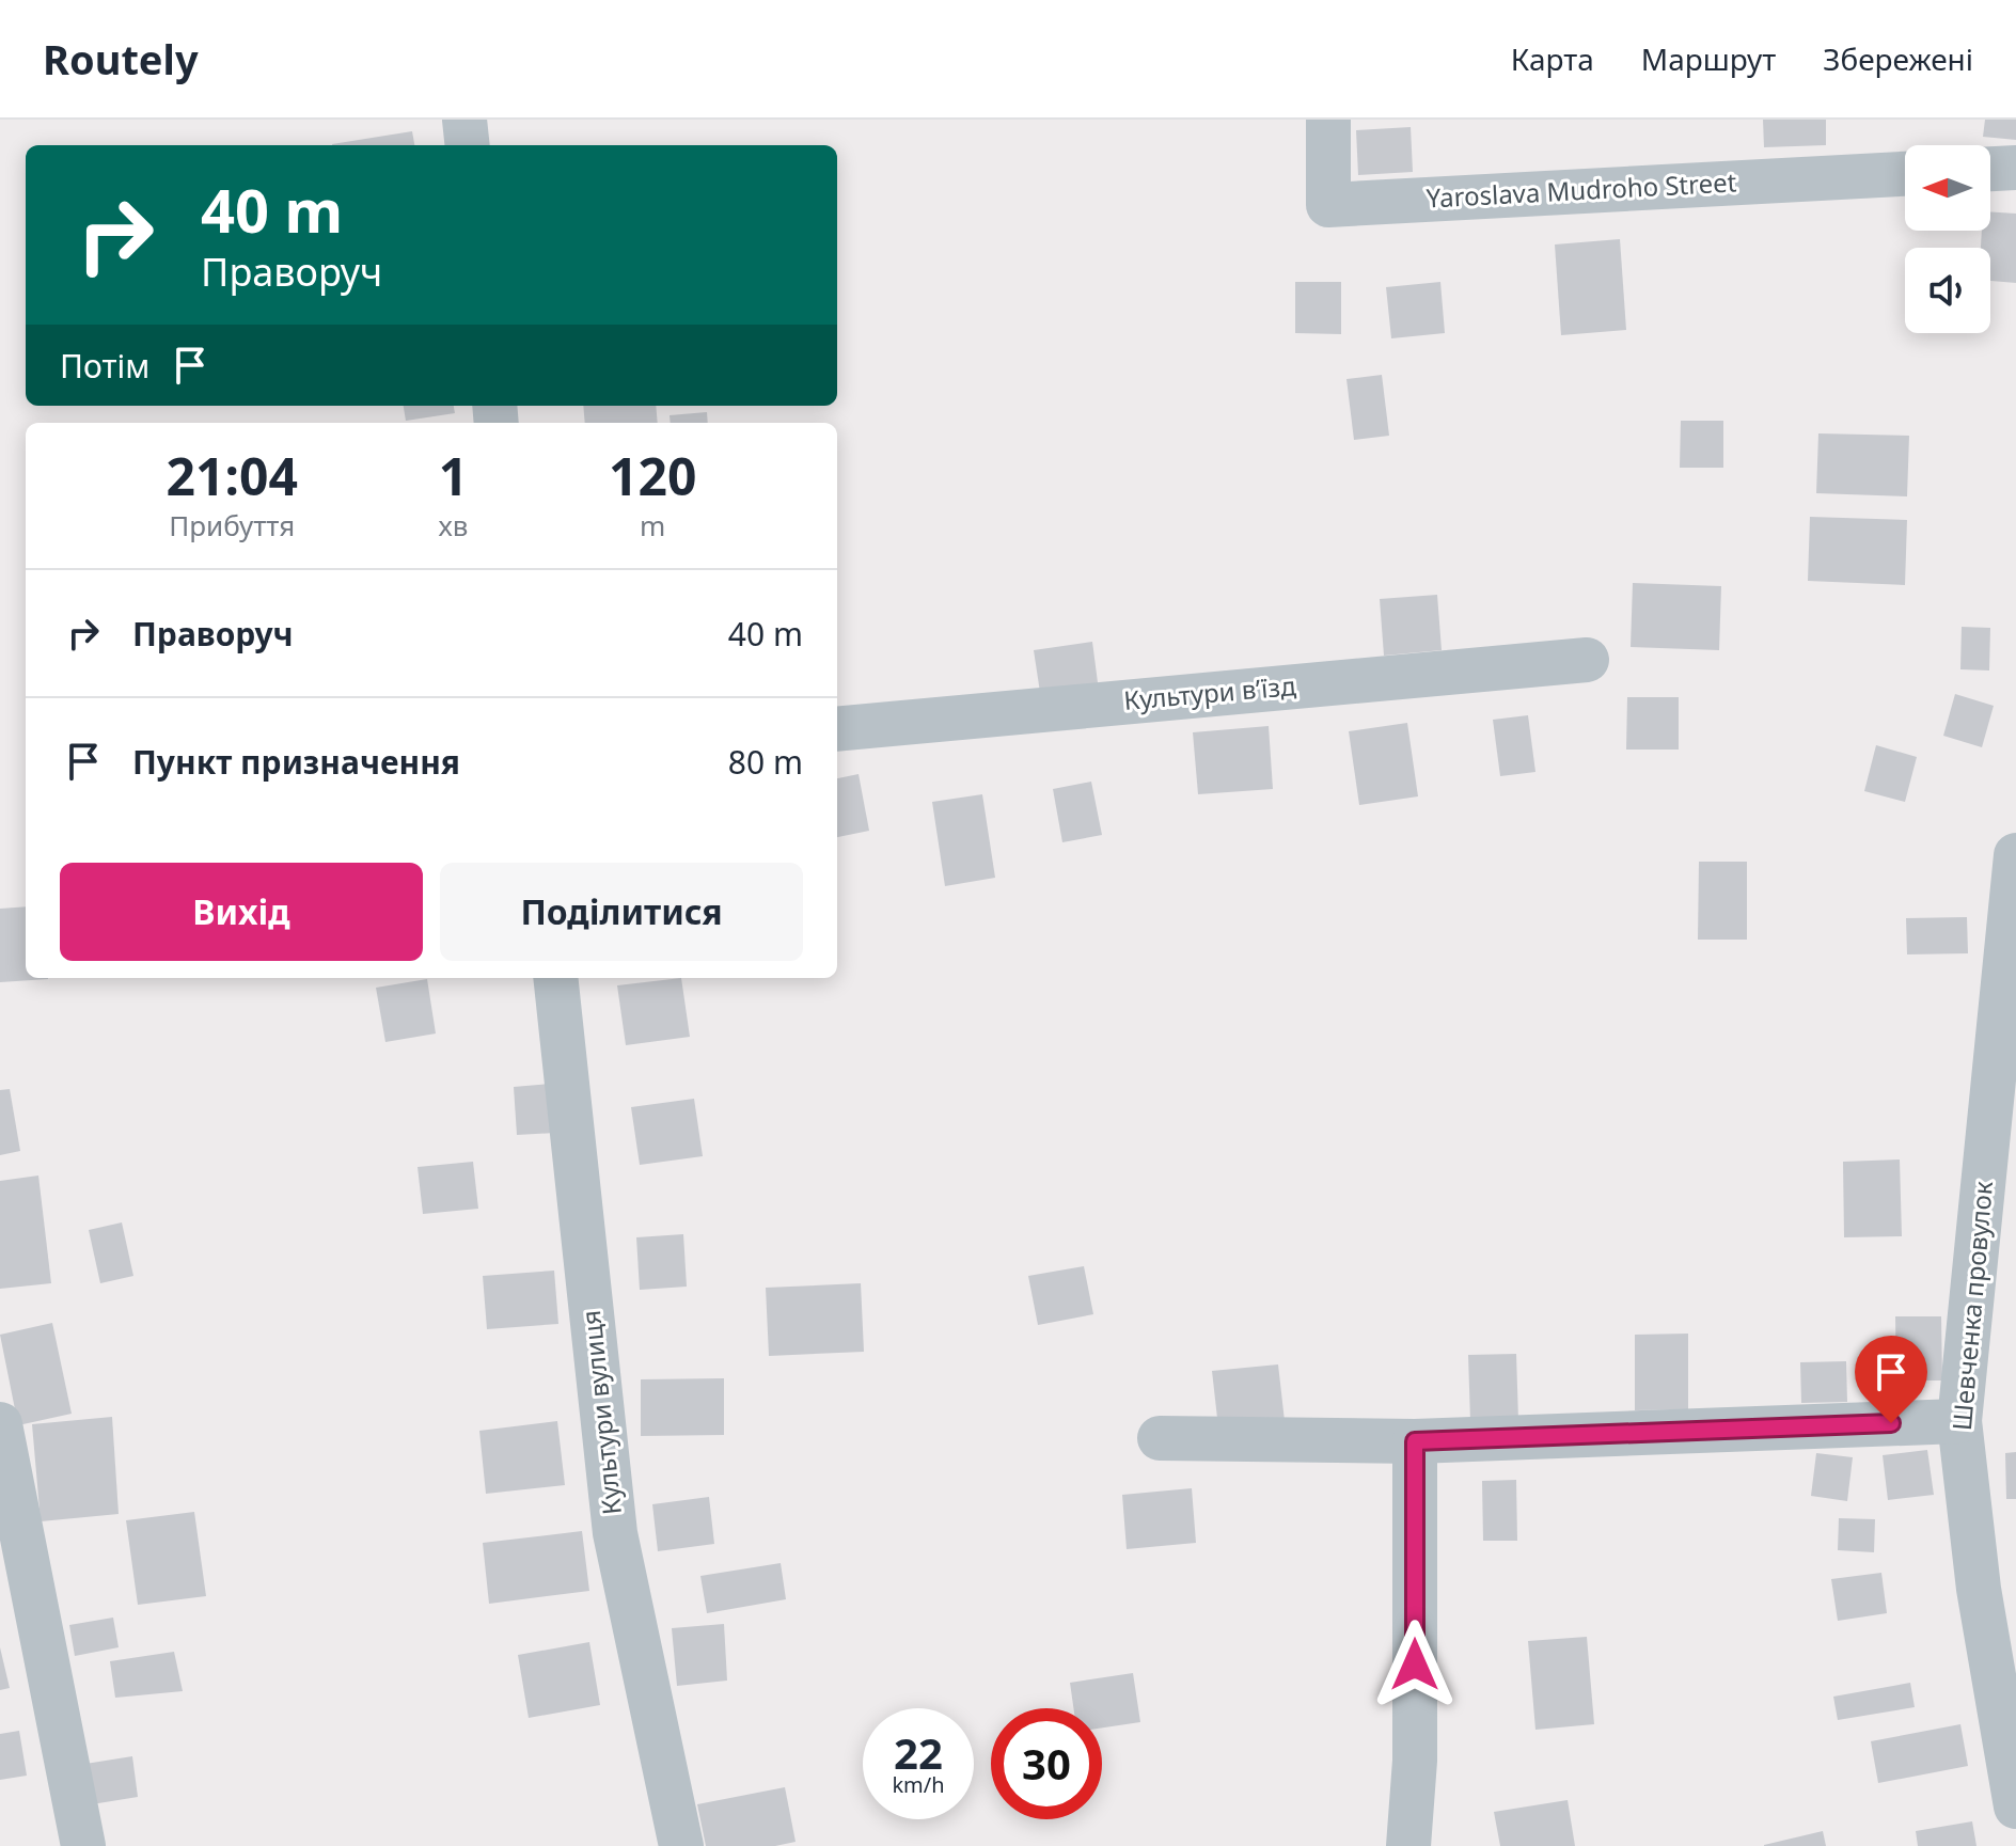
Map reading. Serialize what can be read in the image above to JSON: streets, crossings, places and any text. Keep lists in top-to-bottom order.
{
  "streets": {
    "street": [
      "Yaroslava Mudroho Street",
      "Культури в’їзд",
      "Шевченка провулок",
      "Культури вулиця"
    ]
  },
  "north": "left",
  "page": {
    "header": "Routely",
    "nav": ["Карта", "Маршрут", "Збережені"],
    "turn": ["40 m", "Праворуч"],
    "then": "Потім",
    "eta": [
      "21:04",
      "Прибуття",
      "1",
      "хв",
      "120",
      "m"
    ],
    "list": [
      {
        "name": "Праворуч",
        "value": "40 m"
      },
      {
        "name": "Пункт призначення",
        "value": "80 m"
      }
    ],
    "buttons": ["Вихід", "Поділитися"],
    "speed": "22 km/h",
    "limit": "30"
  }
}
